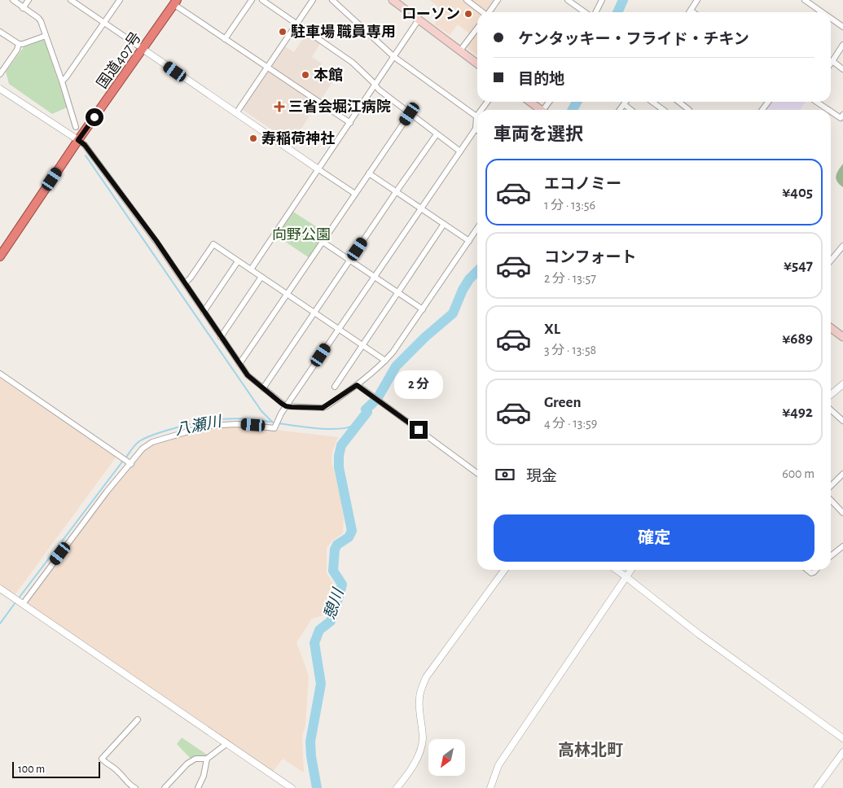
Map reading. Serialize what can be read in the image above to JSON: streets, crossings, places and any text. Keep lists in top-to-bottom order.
{
  "streets": {
    "highway": ["国道407号"]
  },
  "districts": ["高林北町"],
  "water": ["八瀬川", "憩川"],
  "parks": ["向野公園"],
  "places": {
    "other": [
      "ローソン",
      "駐車場 職員専用",
      "本館",
      "寿稲荷神社"
    ],
    "health": ["三省会堀江病院"]
  },
  "scale_bar": "100 m",
  "north": "bottom left",
  "page": {
    "banner": ["ケンタッキー・フライド・チキン", "目的地"],
    "heading": "車両を選択",
    "list": [
      {
        "name": "エコノミー",
        "note": "1 分 · 13:56",
        "value": "¥405"
      },
      {
        "name": "コンフォート",
        "note": "2 分 · 13:57",
        "value": "¥547"
      },
      {
        "name": "XL",
        "note": "3 分 · 13:58",
        "value": "¥689"
      },
      {
        "name": "Green",
        "note": "4 分 · 13:59",
        "value": "¥492"
      }
    ],
    "bubble": "2 分",
    "pay": ["現金", "600 m"],
    "buttons": "確定",
    "scale": "100 m"
  }
}
